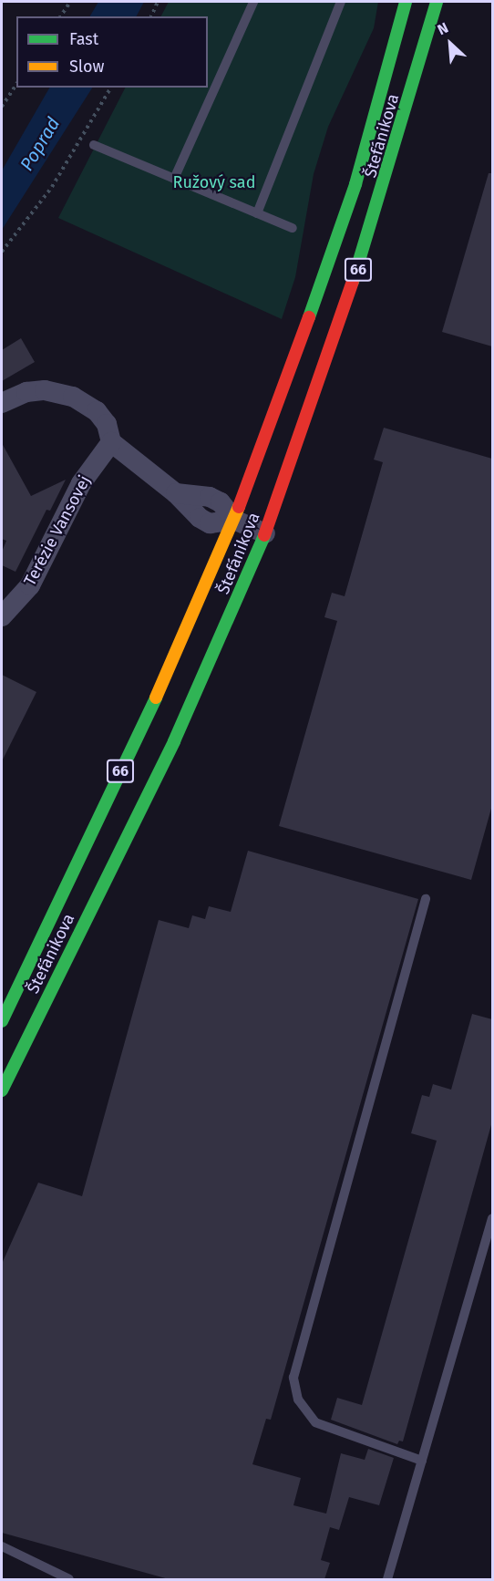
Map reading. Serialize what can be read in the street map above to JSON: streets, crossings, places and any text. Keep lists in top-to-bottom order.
{
  "streets": {
    "main road": ["Štefánikova", "66"],
    "street": ["Terézie Vansovej"]
  },
  "water": ["Poprad"],
  "parks": ["Ružový sad"],
  "legend": ["Fast", "Slow"],
  "north": "top left"
}
